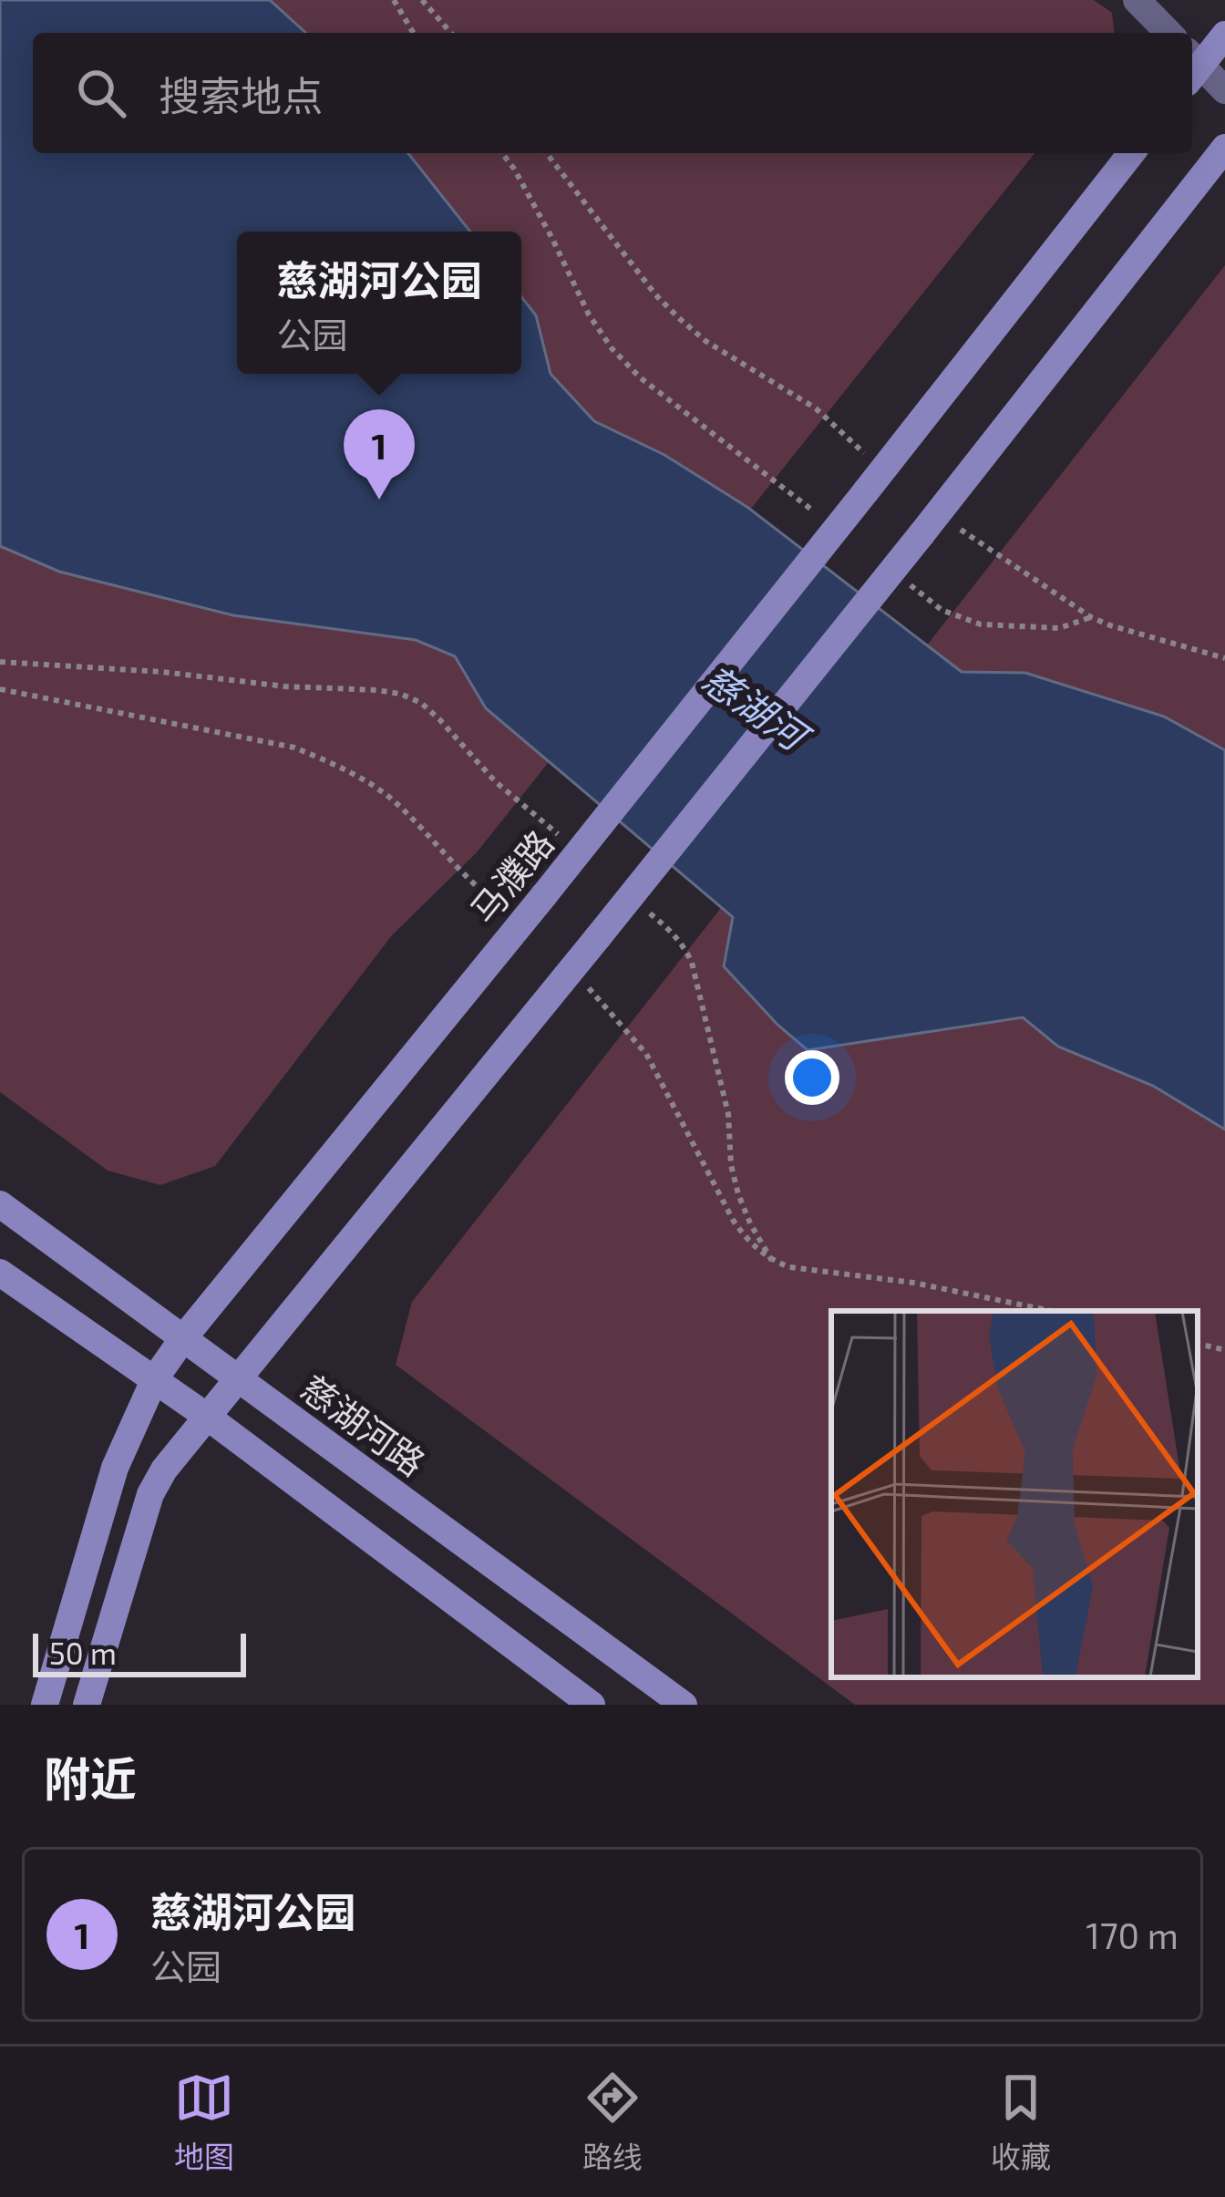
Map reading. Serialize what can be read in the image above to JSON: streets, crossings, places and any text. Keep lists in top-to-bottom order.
{
  "streets": {
    "main road": ["马濮路", "慈湖河路"]
  },
  "crossings": [
    ["马濮路", "慈湖河路"]
  ],
  "water": ["慈湖河"],
  "scale_bar": "50 m",
  "page": {
    "search": "搜索地点",
    "popup": ["慈湖河公园", "公园"],
    "pins": "1",
    "scale": "50 m",
    "heading": "附近",
    "list": [
      {
        "mark": "1",
        "name": "慈湖河公园",
        "note": "公园",
        "value": "170 m"
      }
    ],
    "nav": ["地图", "路线", "收藏"]
  }
}
